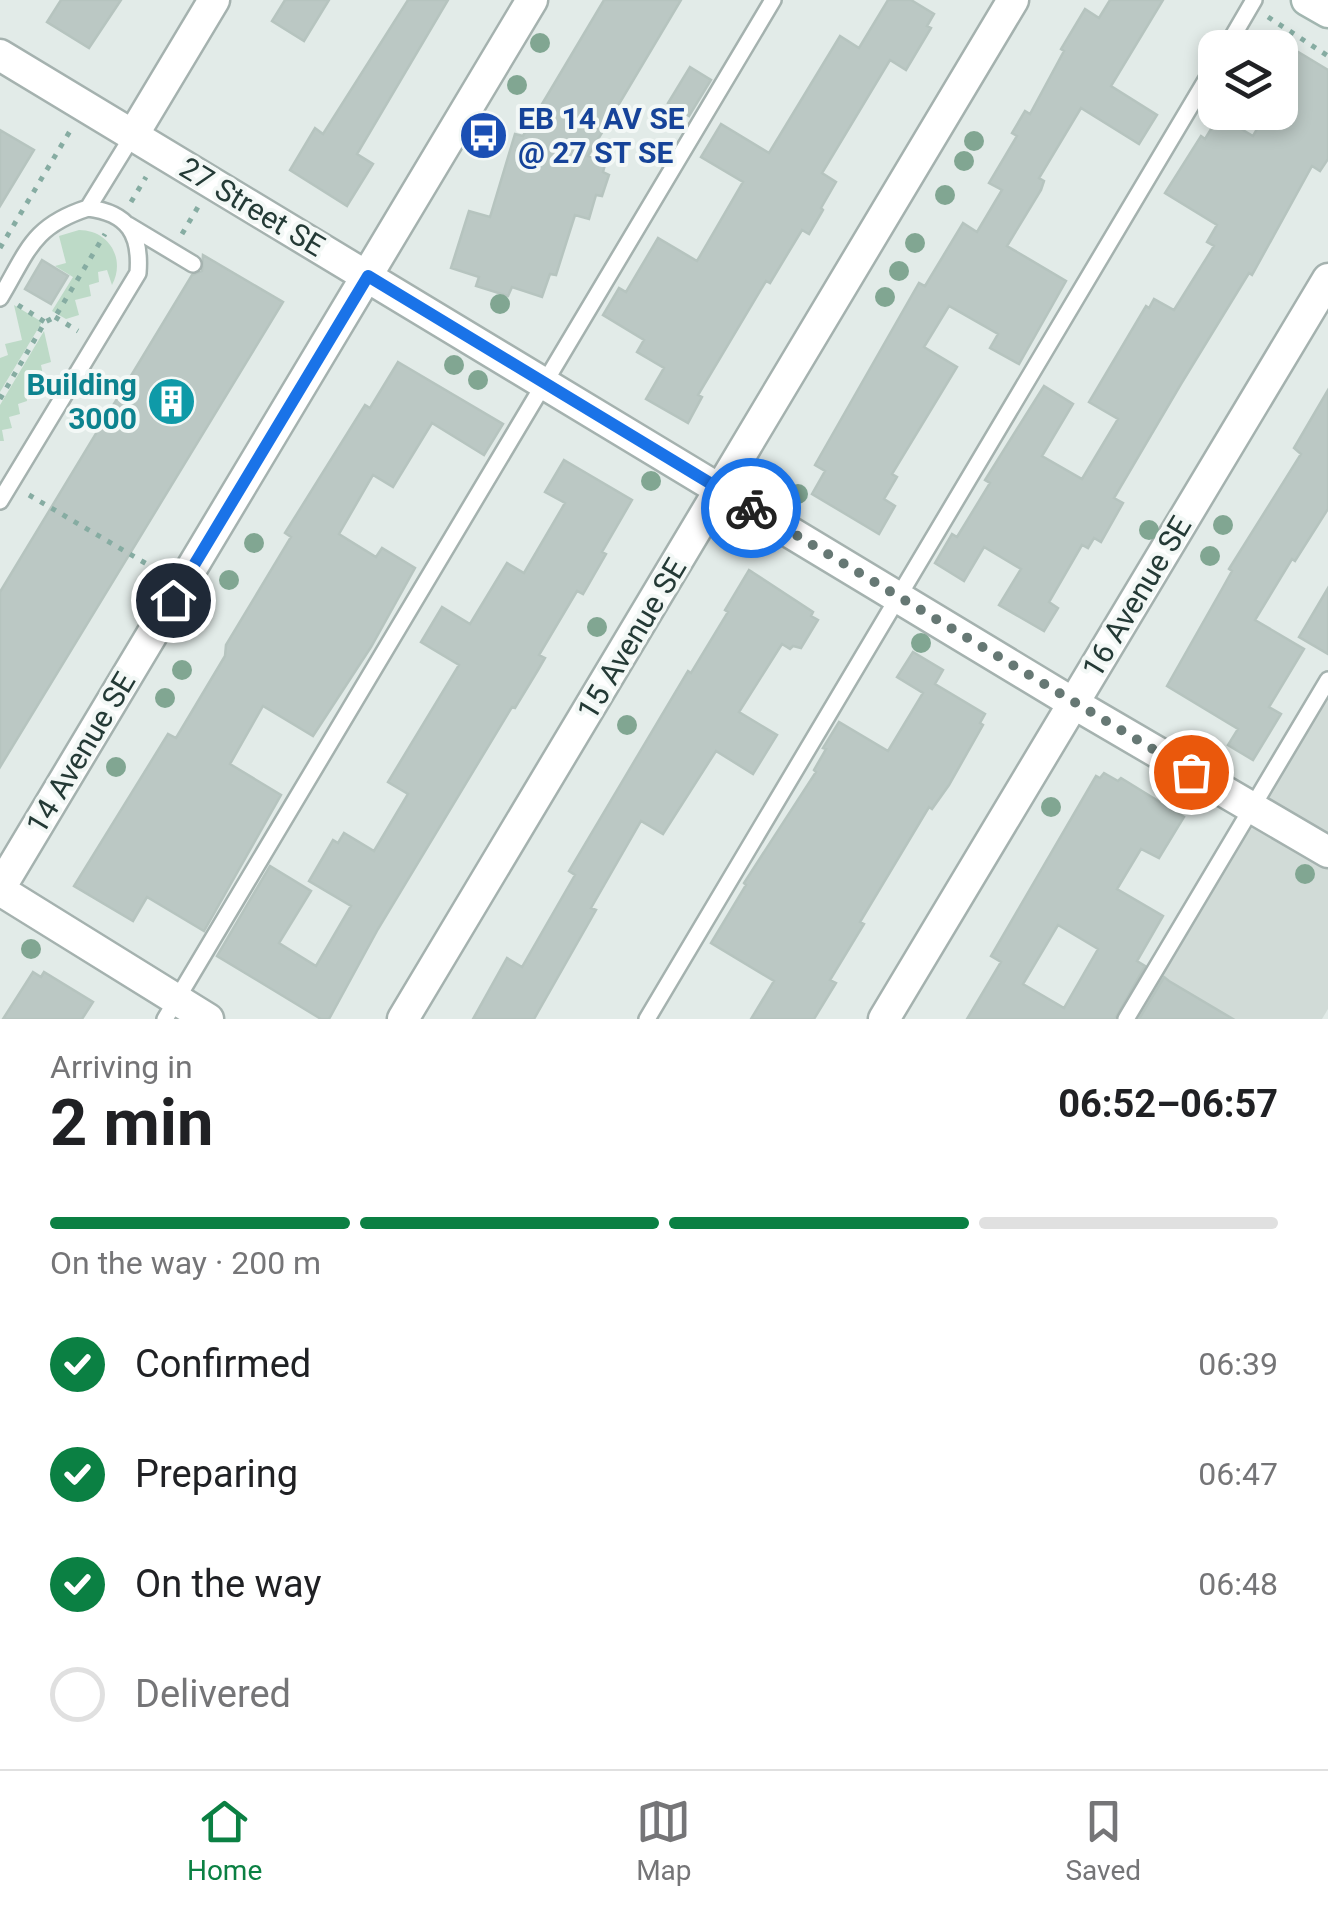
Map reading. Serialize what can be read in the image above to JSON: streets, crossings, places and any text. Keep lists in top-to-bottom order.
{
  "streets": {
    "street": [
      "27 Street SE",
      "16 Avenue SE",
      "15 Avenue SE",
      "14 Avenue SE"
    ]
  },
  "crossings": [
    ["27 Street SE", "16 Avenue SE"],
    ["27 Street SE", "15 Avenue SE"],
    ["27 Street SE", "14 Avenue SE"]
  ],
  "places": {
    "bus stop": ["EB 14 AV SE @ 27 ST SE"],
    "building": ["Building 3000"]
  },
  "page": {
    "heading": ["2 min", "Arriving in", "06:52–06:57"],
    "bar": "On the way · 200 m",
    "list": [
      ["Confirmed", "06:39"],
      ["Preparing", "06:47"],
      ["On the way", "06:48"],
      "Delivered"
    ],
    "tabs": ["Home", "Map", "Saved"]
  }
}
